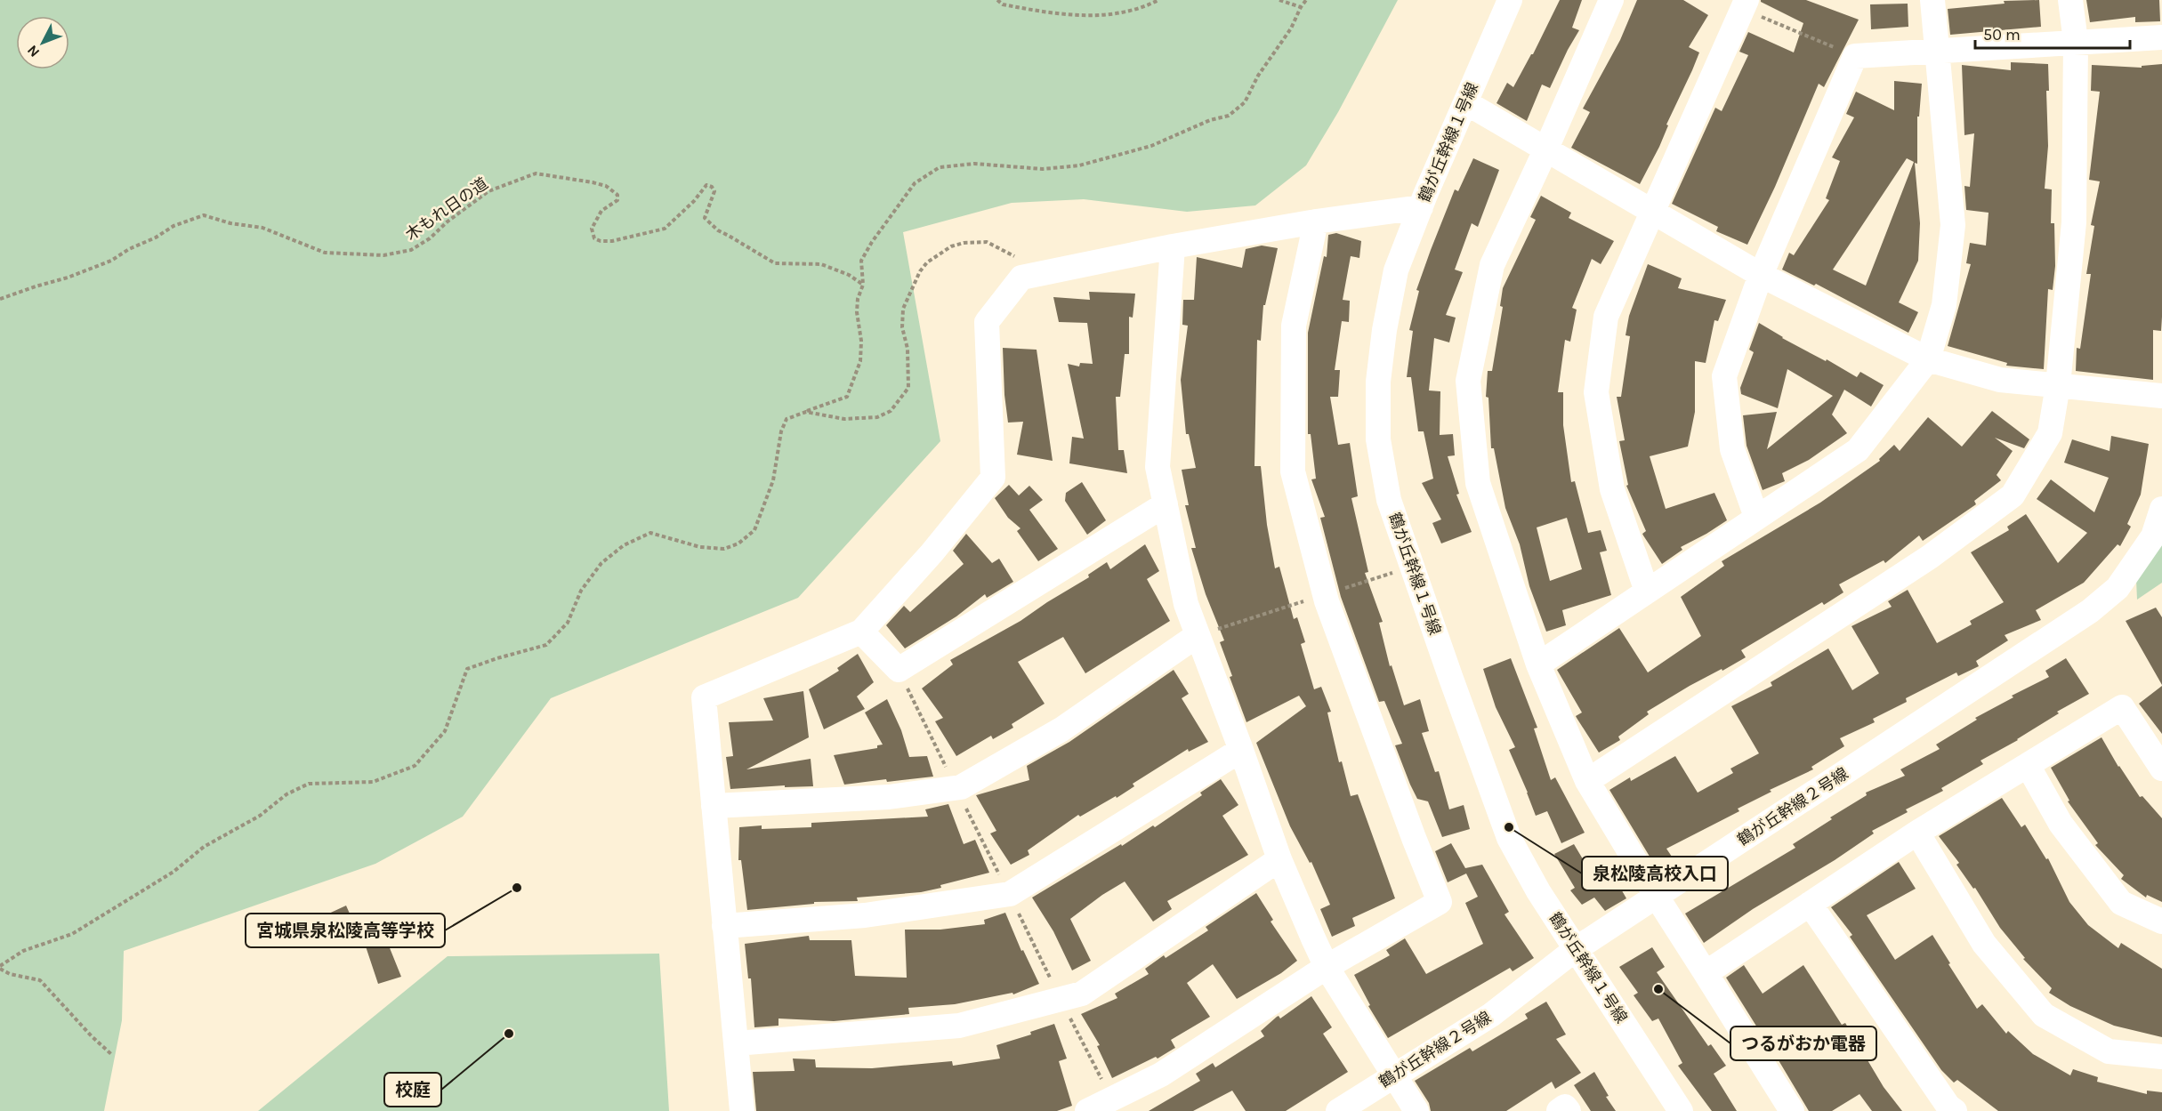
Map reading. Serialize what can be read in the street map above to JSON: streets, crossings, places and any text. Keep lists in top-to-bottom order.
{
  "streets": {
    "street": ["鶴が丘幹線１号線", "鶴が丘幹線２号線"],
    "path": ["木もれ日の道"]
  },
  "crossings": [
    ["鶴が丘幹線１号線", "鶴が丘幹線２号線"]
  ],
  "places": [
    "泉松陵高校入口",
    "宮城県泉松陵高等学校",
    "つるがおか電器",
    "校庭"
  ],
  "scale_bar": "50 m",
  "north": "bottom left"
}
